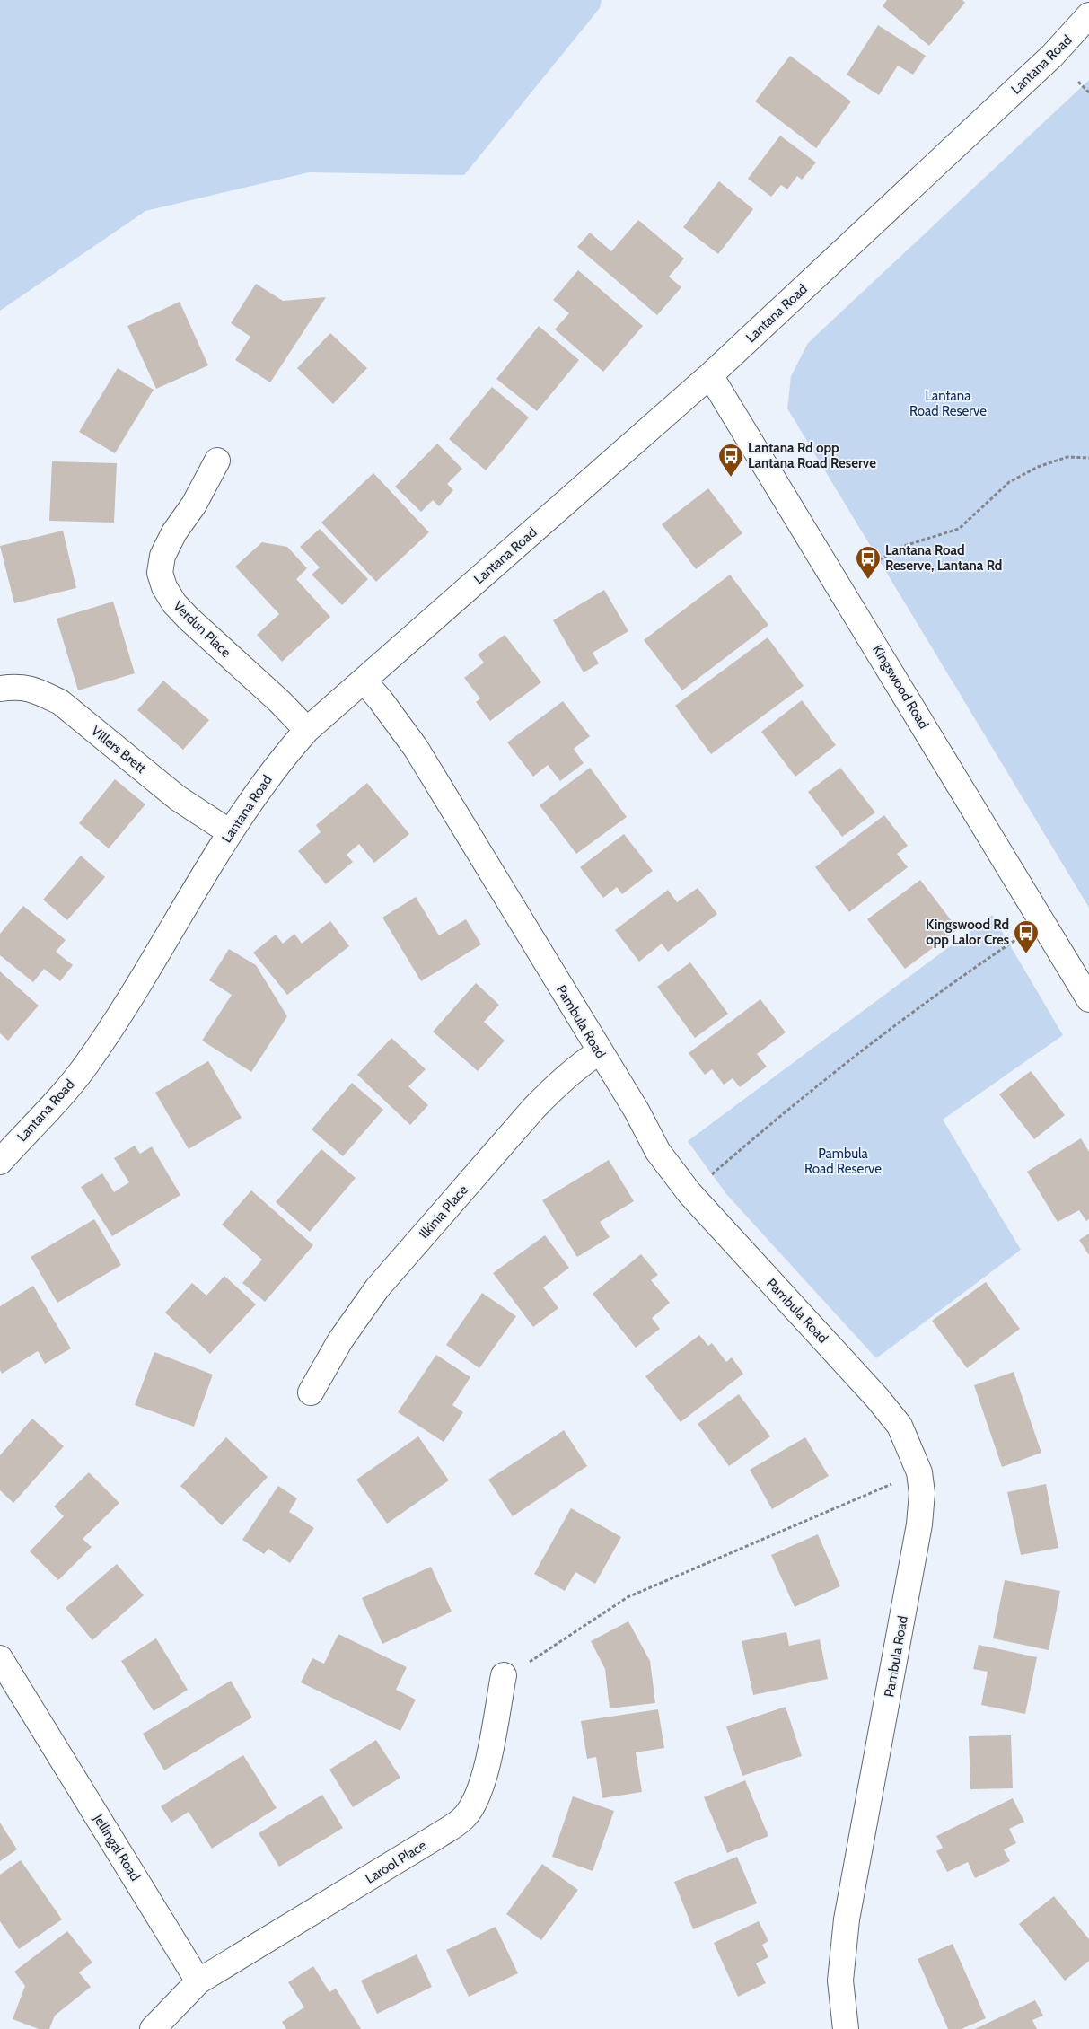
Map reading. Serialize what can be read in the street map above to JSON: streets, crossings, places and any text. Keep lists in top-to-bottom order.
{
  "streets": {
    "street": [
      "Lantana Road",
      "Verdun Place",
      "Kingswood Road",
      "Villers Brett",
      "Pambula Road",
      "Ilkinia Place",
      "Jellingal Road",
      "Larool Place"
    ]
  },
  "crossings": [
    ["Lantana Road", "Verdun Place"],
    ["Lantana Road", "Kingswood Road"],
    ["Lantana Road", "Villers Brett"],
    ["Lantana Road", "Pambula Road"],
    ["Pambula Road", "Ilkinia Place"],
    ["Jellingal Road", "Larool Place"]
  ],
  "parks": ["Lantana Road Reserve", "Pambula Road Reserve"],
  "places": {
    "bus stop": ["Lantana Rd opp Lantana Road Reserve", "Lantana Road Reserve, Lantana Rd", "Kingswood Rd opp Lalor Cres"]
  }
}
